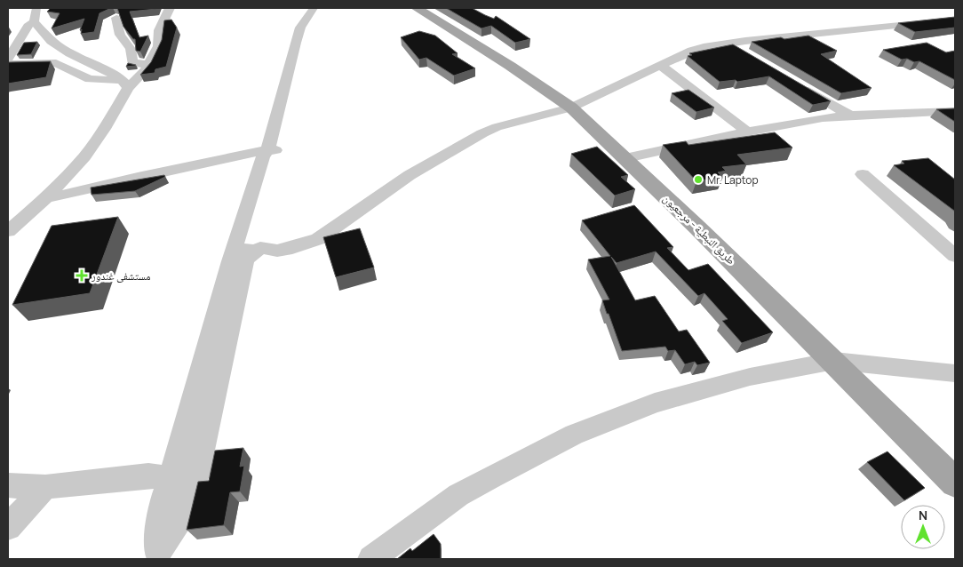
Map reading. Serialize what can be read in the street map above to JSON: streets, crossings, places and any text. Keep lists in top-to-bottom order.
{
  "streets": {
    "main road": ["طريق النبطية - مرجعيون"]
  },
  "places": {
    "other": ["Mr. Laptop"],
    "health": ["مستشفى غندور"]
  },
  "north": "top"
}
